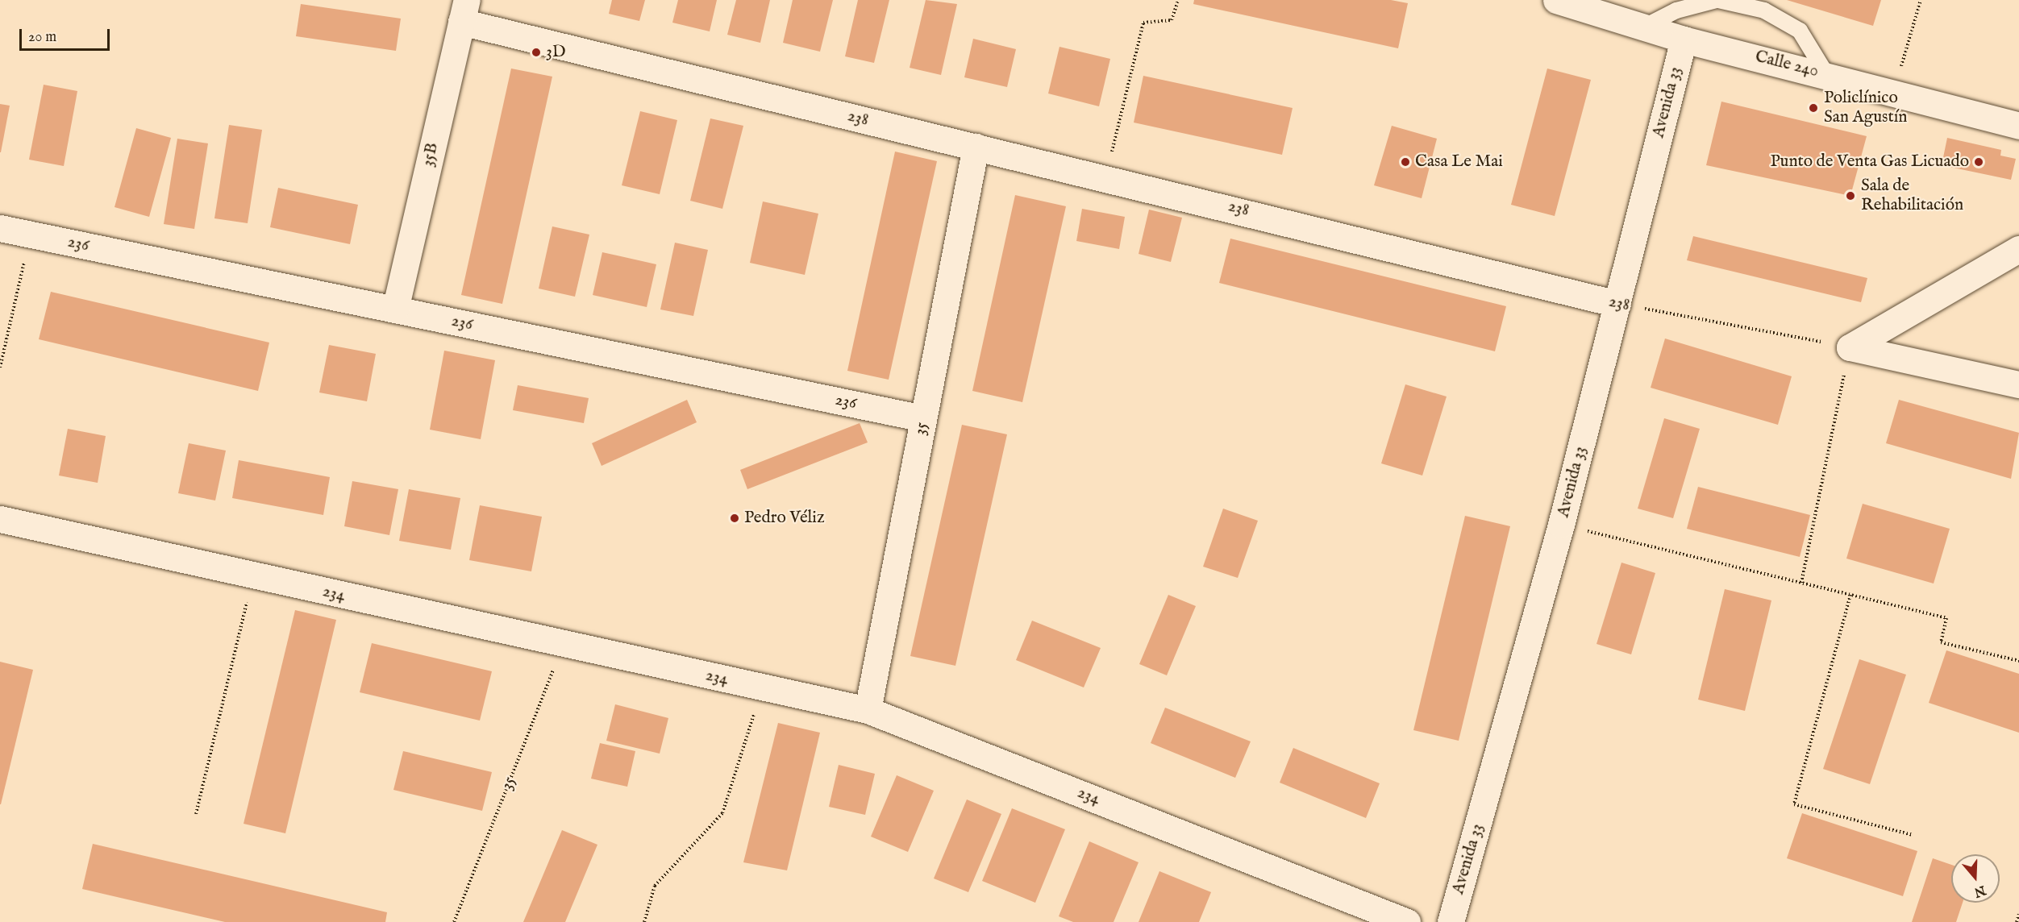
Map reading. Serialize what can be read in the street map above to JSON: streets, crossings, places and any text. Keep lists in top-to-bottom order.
{
  "streets": {
    "street": [
      "Calle 240",
      "Avenida 33",
      "238",
      "35B",
      "236",
      "35",
      "234"
    ]
  },
  "crossings": [
    ["Calle 240", "Avenida 33"],
    ["Avenida 33", "238"],
    ["238", "35B"],
    ["238", "35"],
    ["35B", "236"],
    ["236", "35"],
    ["35", "234"]
  ],
  "places": [
    "3D",
    "Policlínico San Agustín",
    "Casa Le Mai",
    "Punto de Venta Gas Licuado",
    "Sala de Rehabilitación",
    "Pedro Véliz"
  ],
  "scale_bar": "20 m",
  "north": "bottom"
}
